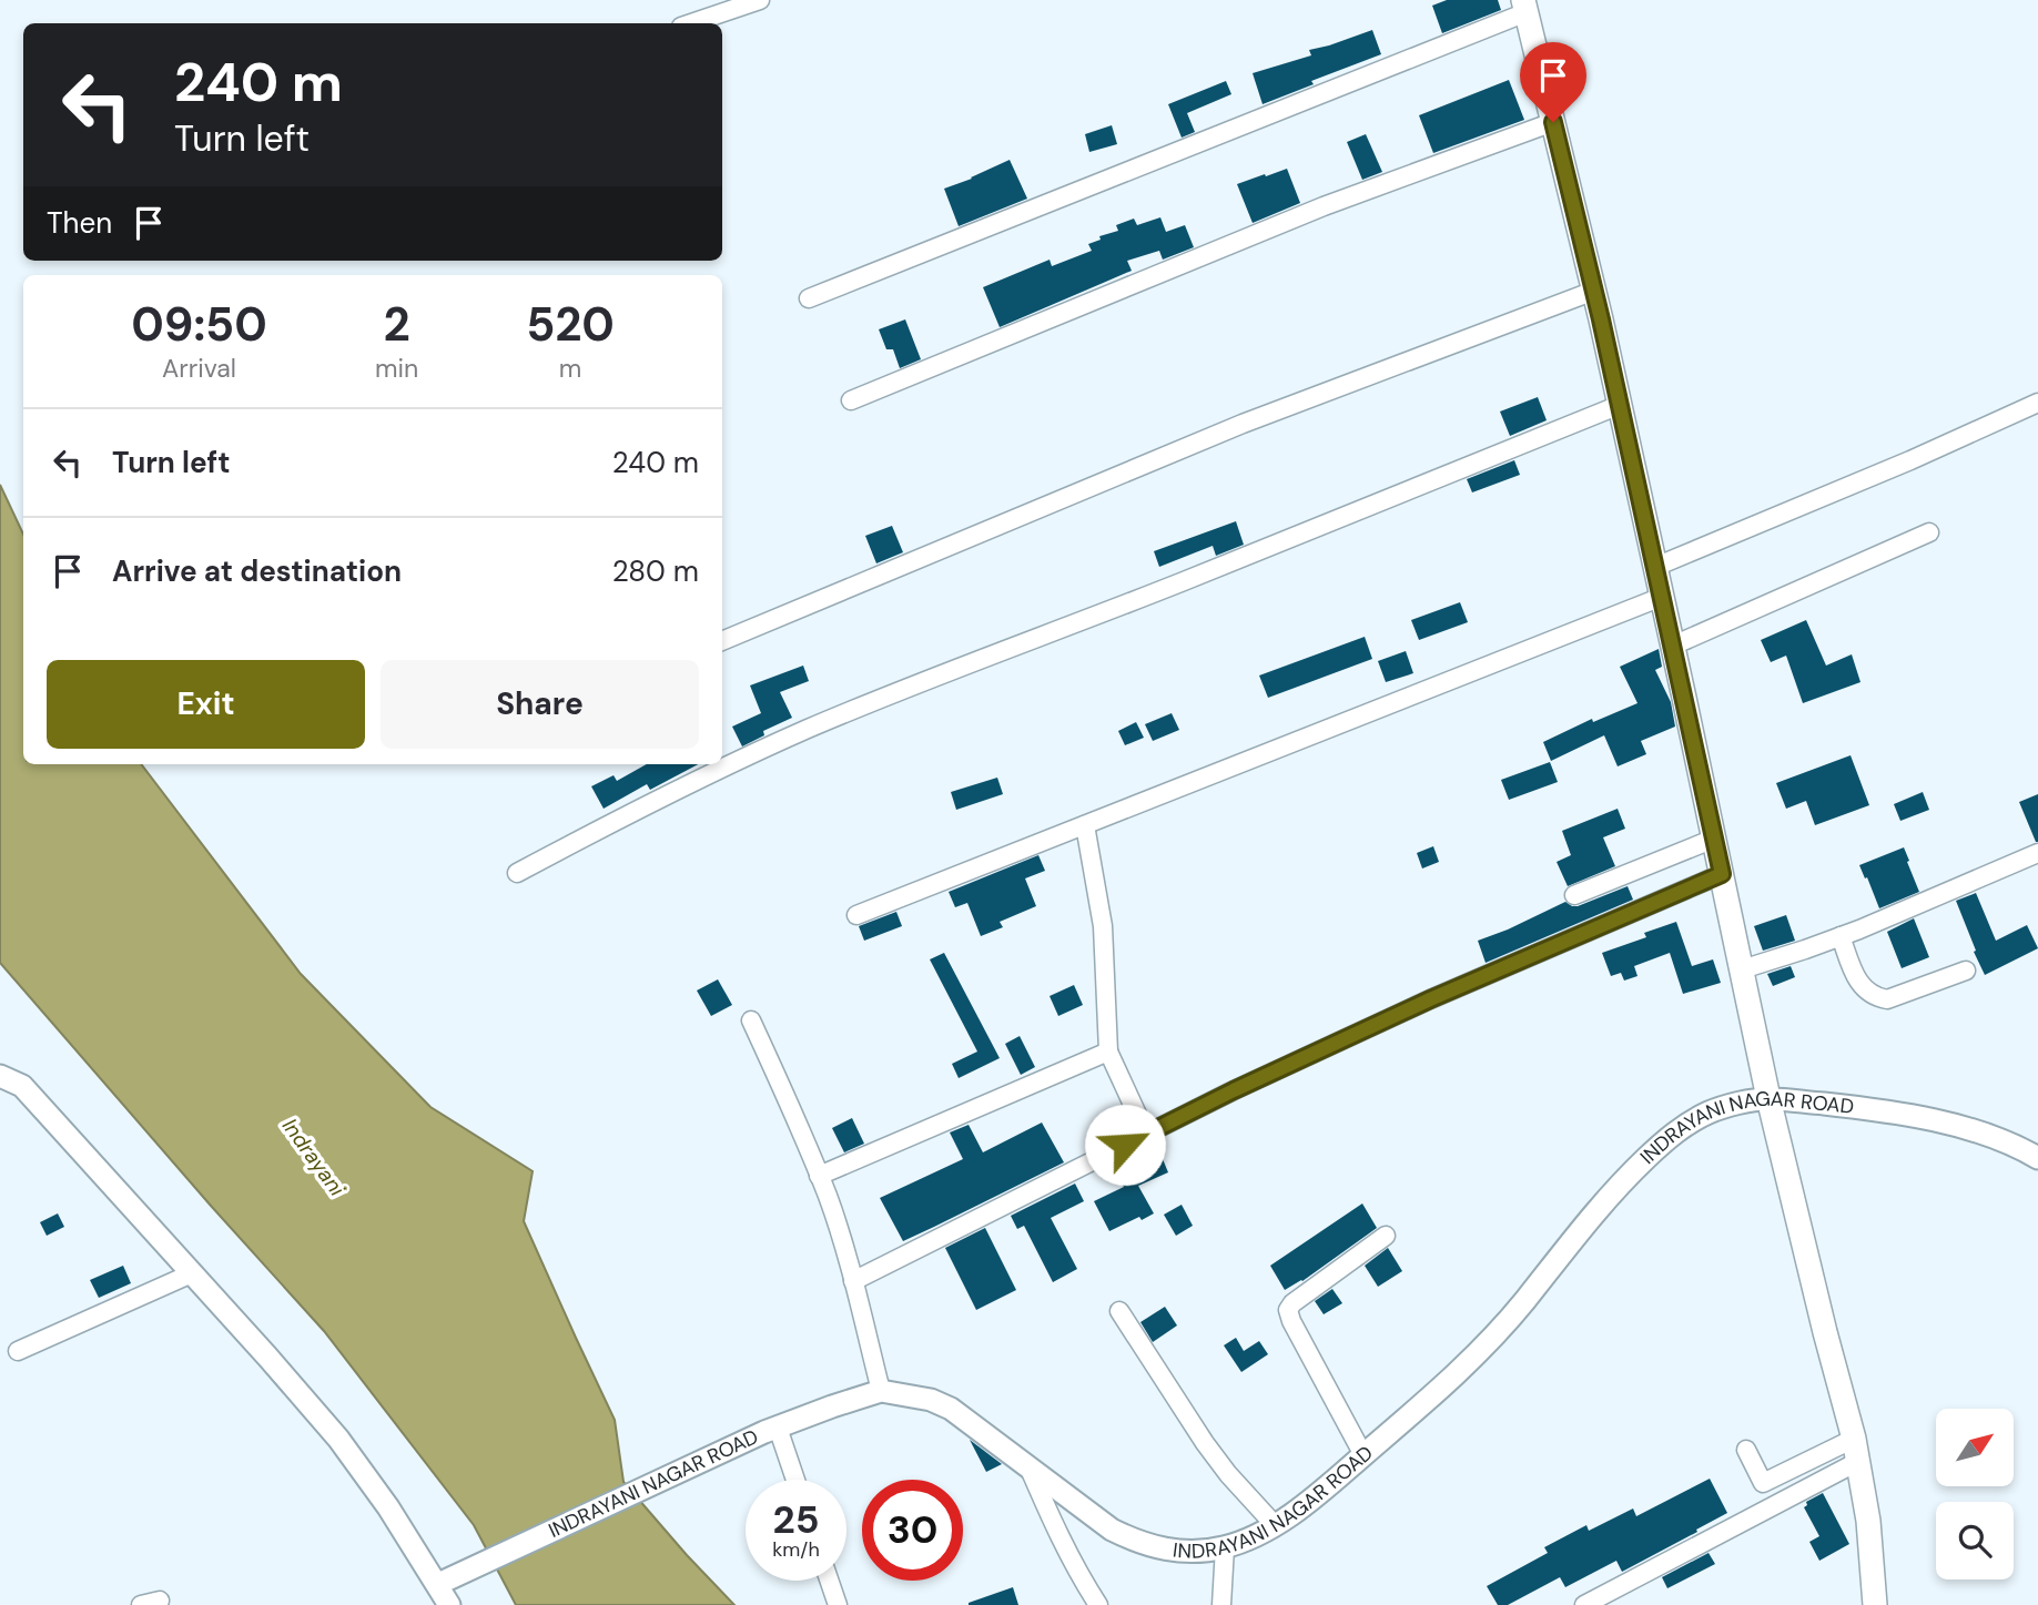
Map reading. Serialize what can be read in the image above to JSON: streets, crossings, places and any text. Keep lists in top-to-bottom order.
{
  "streets": {
    "street": ["INDRAYANI NAGAR ROAD"]
  },
  "water": ["Indrayani"],
  "north": "top right",
  "page": {
    "turn": ["240 m", "Turn left"],
    "then": "Then",
    "eta": [
      "09:50",
      "Arrival",
      "2",
      "min",
      "520",
      "m"
    ],
    "list": [
      {
        "name": "Turn left",
        "value": "240 m"
      },
      {
        "name": "Arrive at destination",
        "value": "280 m"
      }
    ],
    "buttons": ["Exit", "Share"],
    "speed": "25 km/h",
    "limit": "30"
  }
}
